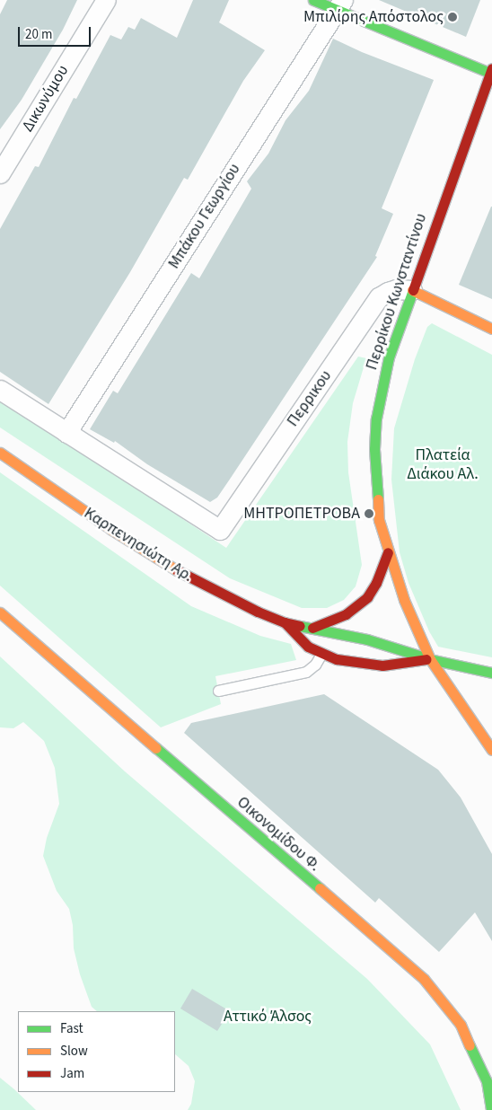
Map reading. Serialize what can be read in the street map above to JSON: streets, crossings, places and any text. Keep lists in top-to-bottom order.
{
  "streets": {
    "street": [
      "Δικωνύμου",
      "Μπάκου Γεωργίου",
      "Περρίκου Κωνσταντίνου",
      "Περρικου",
      "Καρπενησιώτη Αρ.",
      "Οικονομίδου Φ."
    ]
  },
  "crossings": [
    ["Μπάκου Γεωργίου", "Περρικου"],
    ["Περρίκου Κωνσταντίνου", "Περρικου"],
    ["Περρίκου Κωνσταντίνου", "Καρπενησιώτη Αρ."]
  ],
  "parks": ["Πλατεία Διάκου Αλ.", "Αττικό Άλσος"],
  "places": ["Μπιλίρης Απόστολος", "ΜΗΤΡΟΠΕΤΡΟΒΑ"],
  "legend": ["Fast", "Slow", "Jam"],
  "scale_bar": "20 m"
}
